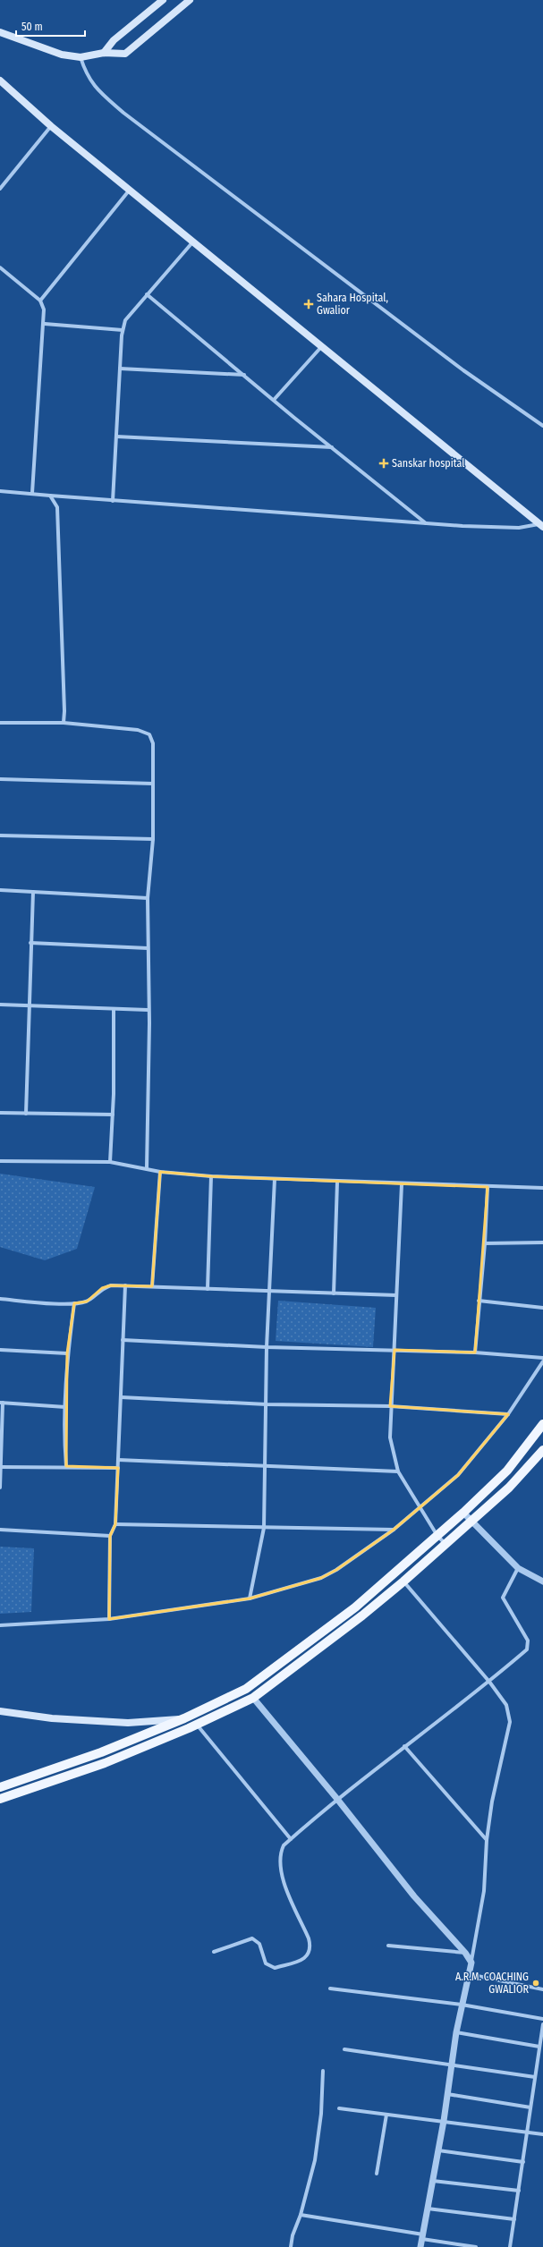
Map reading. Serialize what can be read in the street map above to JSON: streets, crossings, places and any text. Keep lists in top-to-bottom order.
{
  "places": {
    "health": ["Sahara Hospital, Gwalior", "Sanskar hospital"],
    "other": ["A.R.M. COACHING GWALIOR"]
  },
  "scale_bar": "50 m"
}
